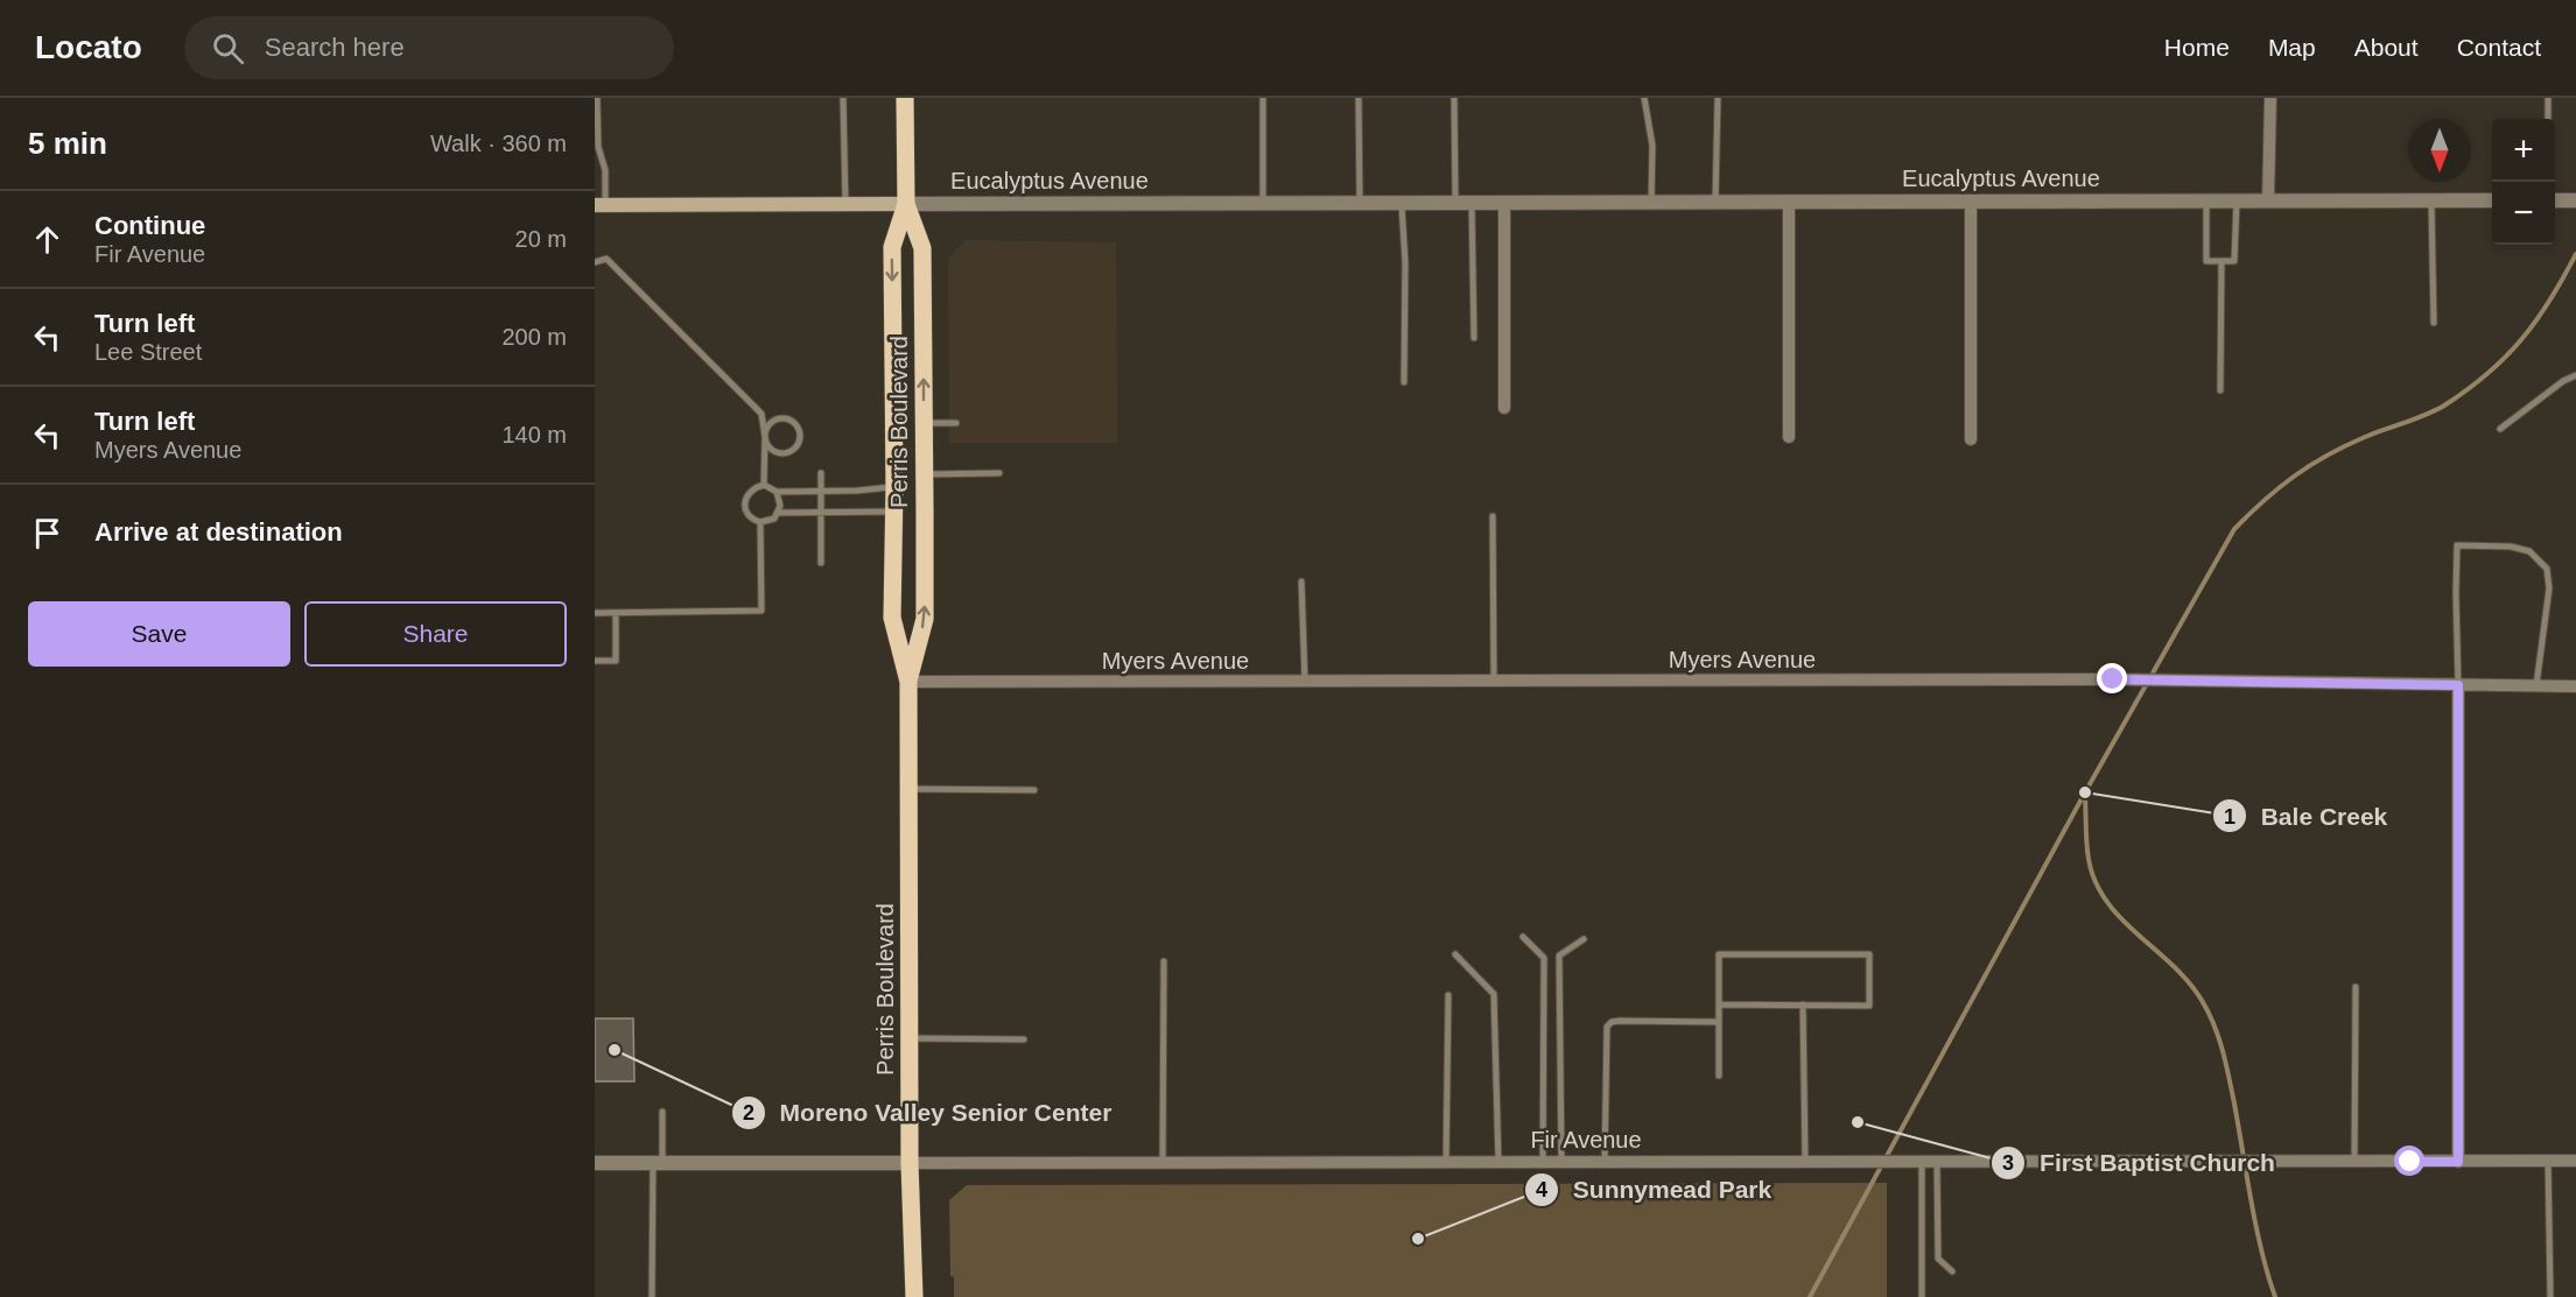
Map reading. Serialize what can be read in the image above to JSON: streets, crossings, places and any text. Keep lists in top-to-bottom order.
{
  "streets": {
    "main road": ["Eucalyptus Avenue", "Perris Boulevard"],
    "street": ["Myers Avenue", "Fir Avenue"]
  },
  "crossings": [
    ["Eucalyptus Avenue", "Perris Boulevard"],
    ["Perris Boulevard", "Myers Avenue"],
    ["Perris Boulevard", "Fir Avenue"]
  ],
  "places": [
    "Bale Creek",
    "Moreno Valley Senior Center",
    "First Baptist Church",
    "Sunnymead Park"
  ],
  "north": "bottom",
  "page": {
    "header": "Locato",
    "search": "Search here",
    "nav": [
      "Home",
      "Map",
      "About",
      "Contact"
    ],
    "heading": ["5 min", "Walk · 360 m"],
    "map_buttons": ["+", "−"],
    "list": [
      ["Continue", "Fir Avenue", "20 m"],
      ["Turn left", "Lee Street", "200 m"],
      ["Turn left", "Myers Avenue", "140 m"],
      "Arrive at destination"
    ],
    "buttons": ["Save", "Share"]
  }
}
